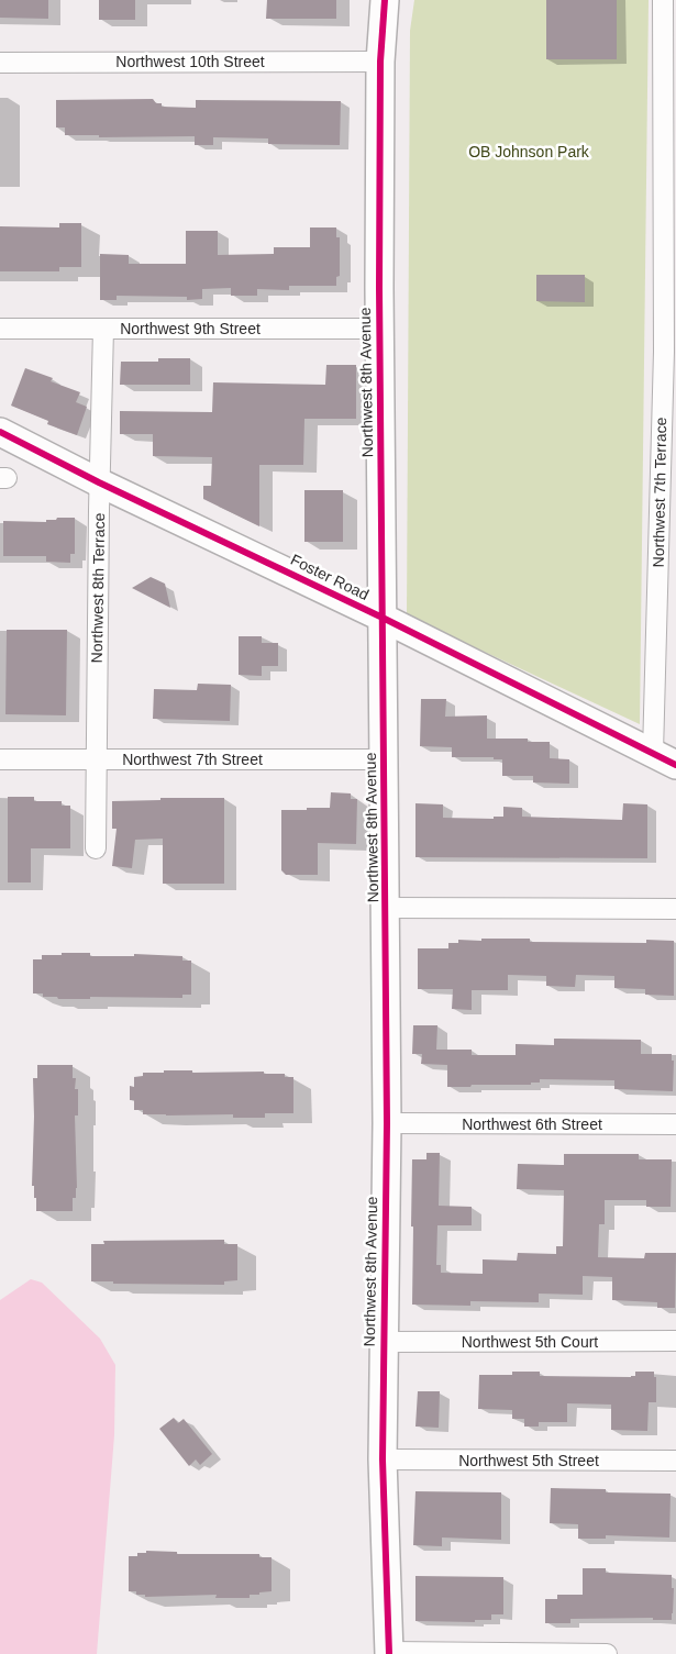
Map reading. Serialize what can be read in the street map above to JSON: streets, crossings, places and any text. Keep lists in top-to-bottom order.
{
  "streets": {
    "street": [
      "Northwest 10th Street",
      "Northwest 9th Street",
      "Northwest 8th Avenue",
      "Northwest 7th Terrace",
      "Foster Road",
      "Northwest 8th Terrace",
      "Northwest 7th Street",
      "Northwest 6th Street",
      "Northwest 5th Court",
      "Northwest 5th Street"
    ]
  },
  "crossings": [
    ["Northwest 10th Street", "Northwest 8th Avenue"],
    ["Northwest 9th Street", "Northwest 8th Avenue"],
    ["Northwest 9th Street", "Northwest 8th Terrace"],
    ["Northwest 8th Avenue", "Foster Road"],
    ["Northwest 8th Avenue", "Northwest 7th Street"],
    ["Northwest 8th Avenue", "Northwest 6th Street"],
    ["Northwest 8th Avenue", "Northwest 5th Court"],
    ["Northwest 8th Avenue", "Northwest 5th Street"],
    ["Northwest 7th Terrace", "Foster Road"],
    ["Foster Road", "Northwest 8th Terrace"],
    ["Northwest 8th Terrace", "Northwest 7th Street"]
  ],
  "parks": ["OB Johnson Park"]
}
